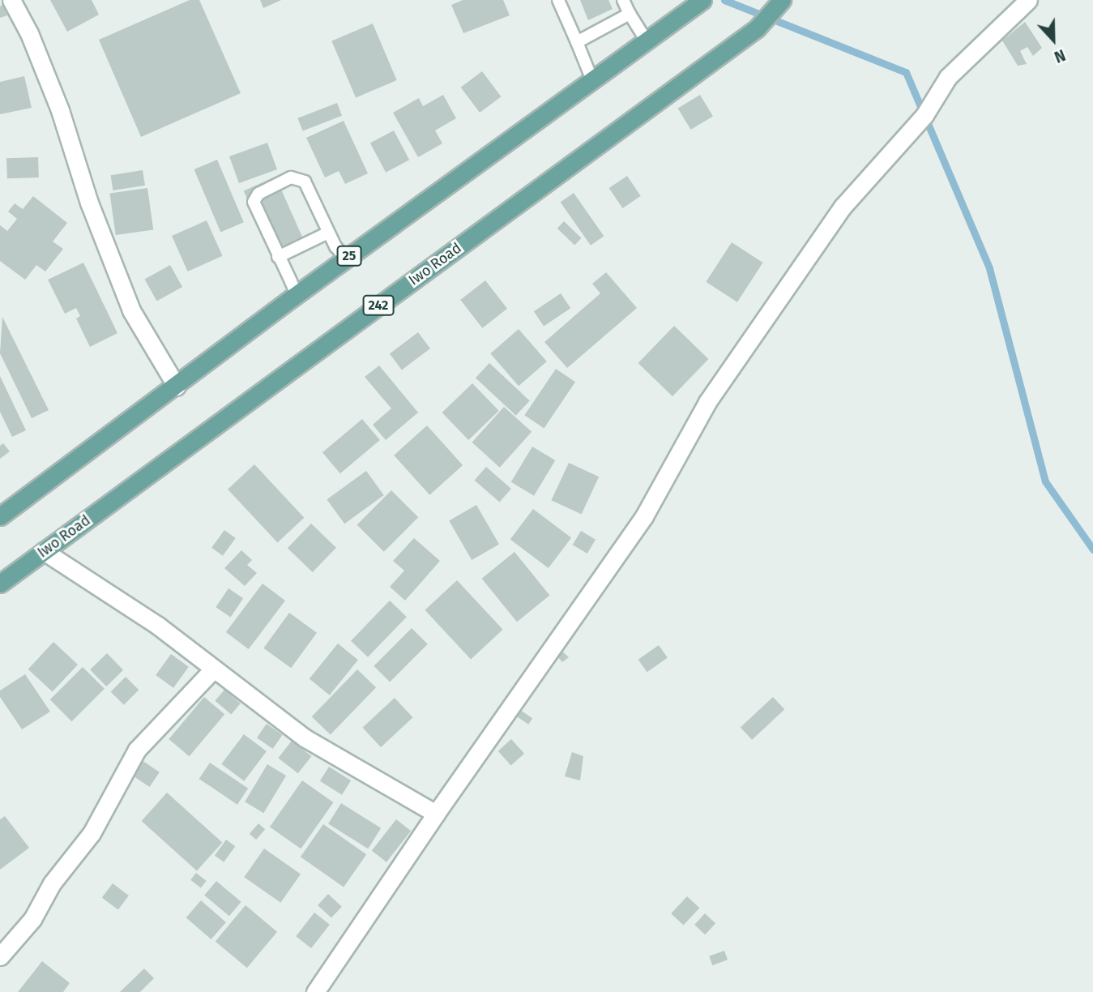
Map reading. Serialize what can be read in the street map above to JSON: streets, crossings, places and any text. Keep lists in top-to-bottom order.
{
  "streets": {
    "main road": ["25", "Iwo Road", "242"]
  },
  "north": "bottom"
}
